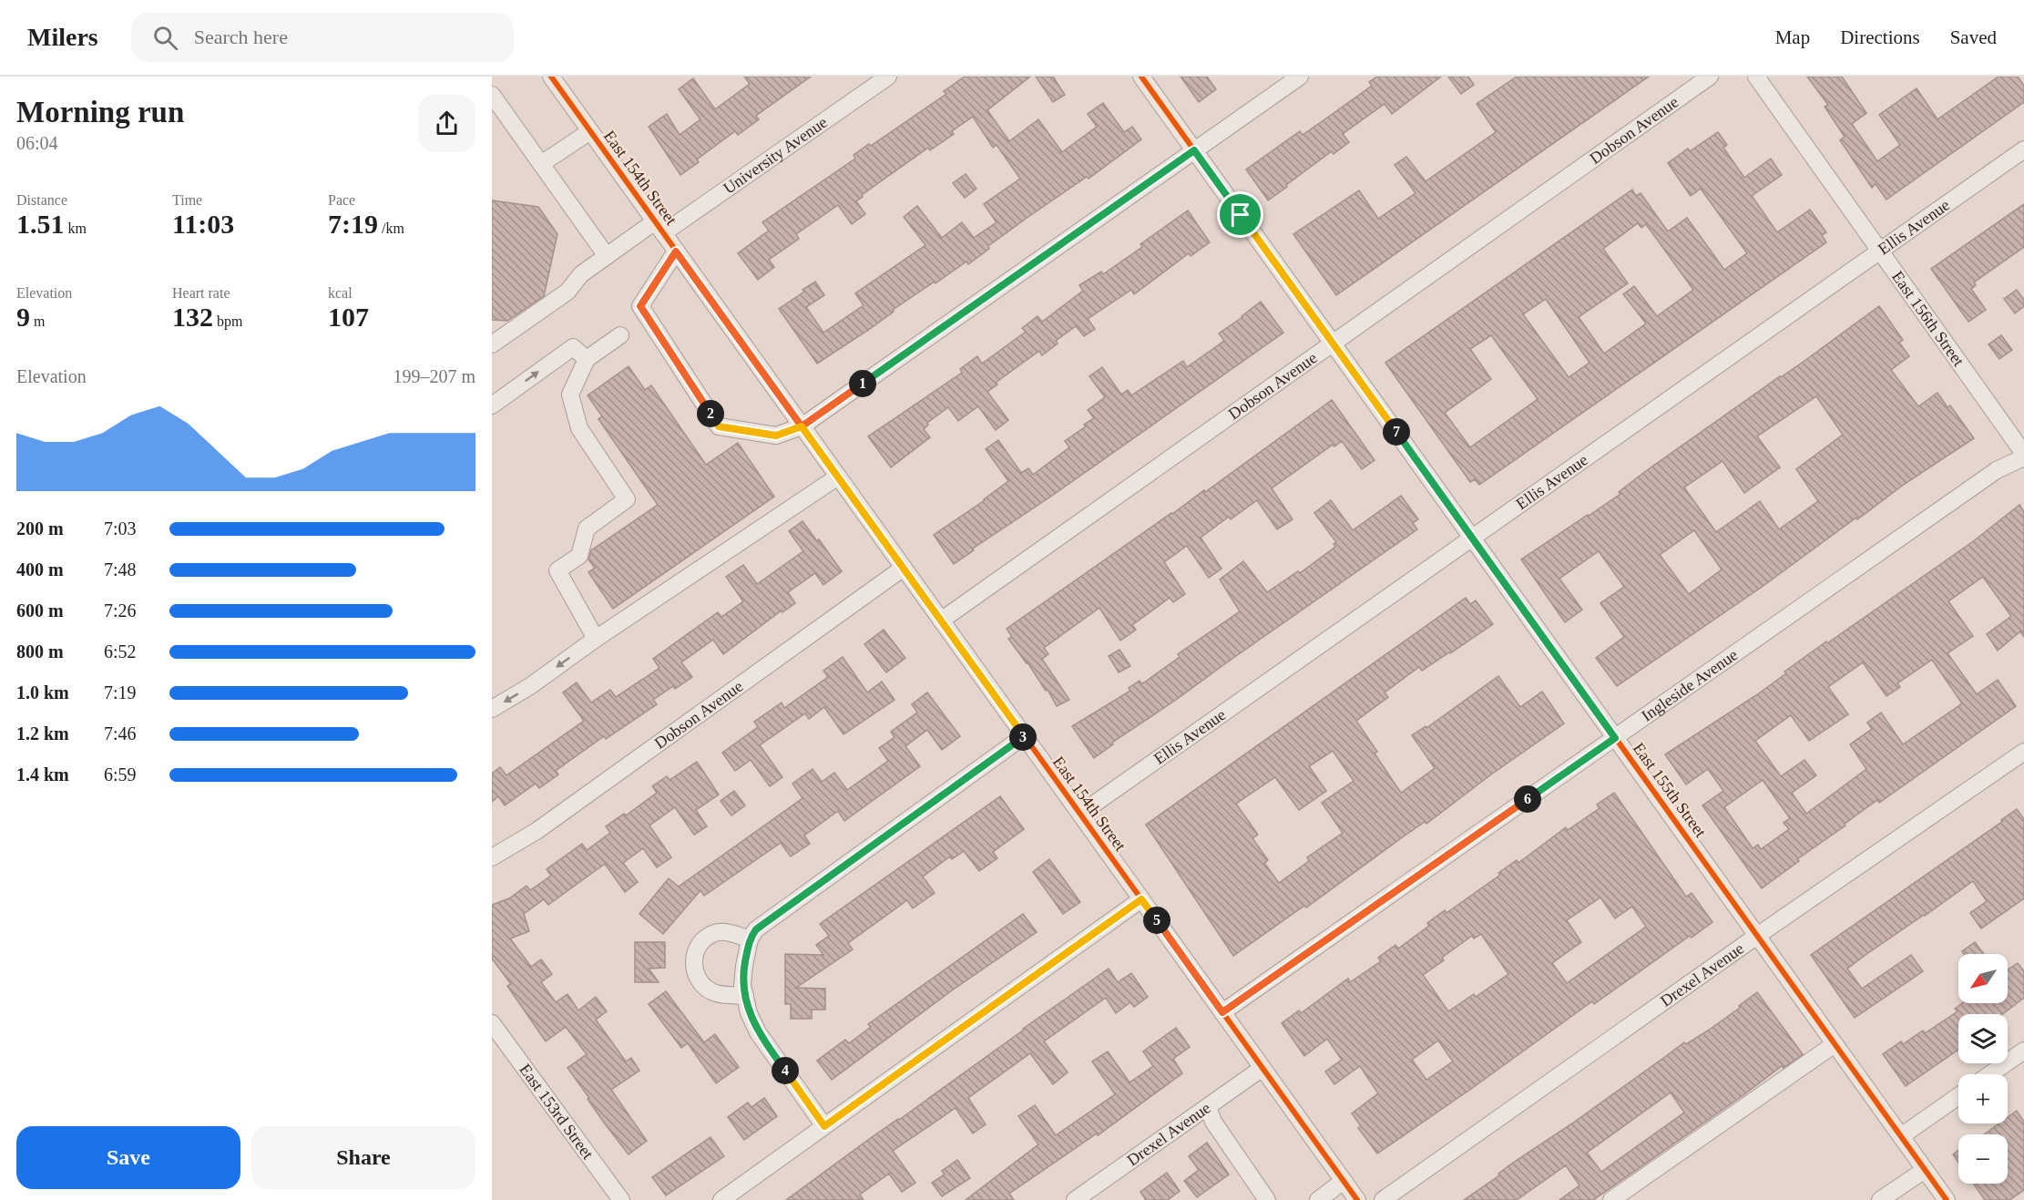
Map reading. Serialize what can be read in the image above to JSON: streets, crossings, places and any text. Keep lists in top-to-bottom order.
{
  "streets": {
    "street": [
      "Dobson Avenue",
      "University Avenue",
      "East 154th Street",
      "Ellis Avenue",
      "East 156th Street",
      "Ingleside Avenue",
      "East 155th Street",
      "Drexel Avenue",
      "East 153rd Street"
    ]
  },
  "crossings": [
    ["Dobson Avenue", "East 154th Street"],
    ["Dobson Avenue", "East 155th Street"],
    ["University Avenue", "East 154th Street"],
    ["East 154th Street", "Ellis Avenue"],
    ["East 154th Street", "Ingleside Avenue"],
    ["East 154th Street", "Drexel Avenue"],
    ["Ellis Avenue", "East 156th Street"],
    ["Ellis Avenue", "East 155th Street"],
    ["East 156th Street", "Ingleside Avenue"],
    ["Ingleside Avenue", "East 155th Street"],
    ["East 155th Street", "Drexel Avenue"]
  ],
  "north": "bottom left",
  "page": {
    "header": "Milers",
    "search": "Search here",
    "nav": ["Map", "Directions", "Saved"],
    "heading": ["Morning run", "06:04"],
    "stats": [
      ["Distance", "1.51 km"],
      ["Time", "11:03"],
      ["Pace", "7:19 /km"],
      ["Elevation", "9 m"],
      ["Heart rate", "132 bpm"],
      ["kcal", "107"]
    ],
    "chart": ["Elevation", "199–207 m"],
    "pins": [
      "1",
      "2",
      "7",
      "3",
      "6",
      "5",
      "4"
    ],
    "list": [
      {
        "name": "200 m",
        "note": "7:03"
      },
      {
        "name": "400 m",
        "note": "7:48"
      },
      {
        "name": "600 m",
        "note": "7:26"
      },
      {
        "name": "800 m",
        "note": "6:52"
      },
      {
        "name": "1.0 km",
        "note": "7:19"
      },
      {
        "name": "1.2 km",
        "note": "7:46"
      },
      {
        "name": "1.4 km",
        "note": "6:59"
      }
    ],
    "map_buttons": ["+", "−"],
    "buttons": ["Save", "Share"]
  }
}
